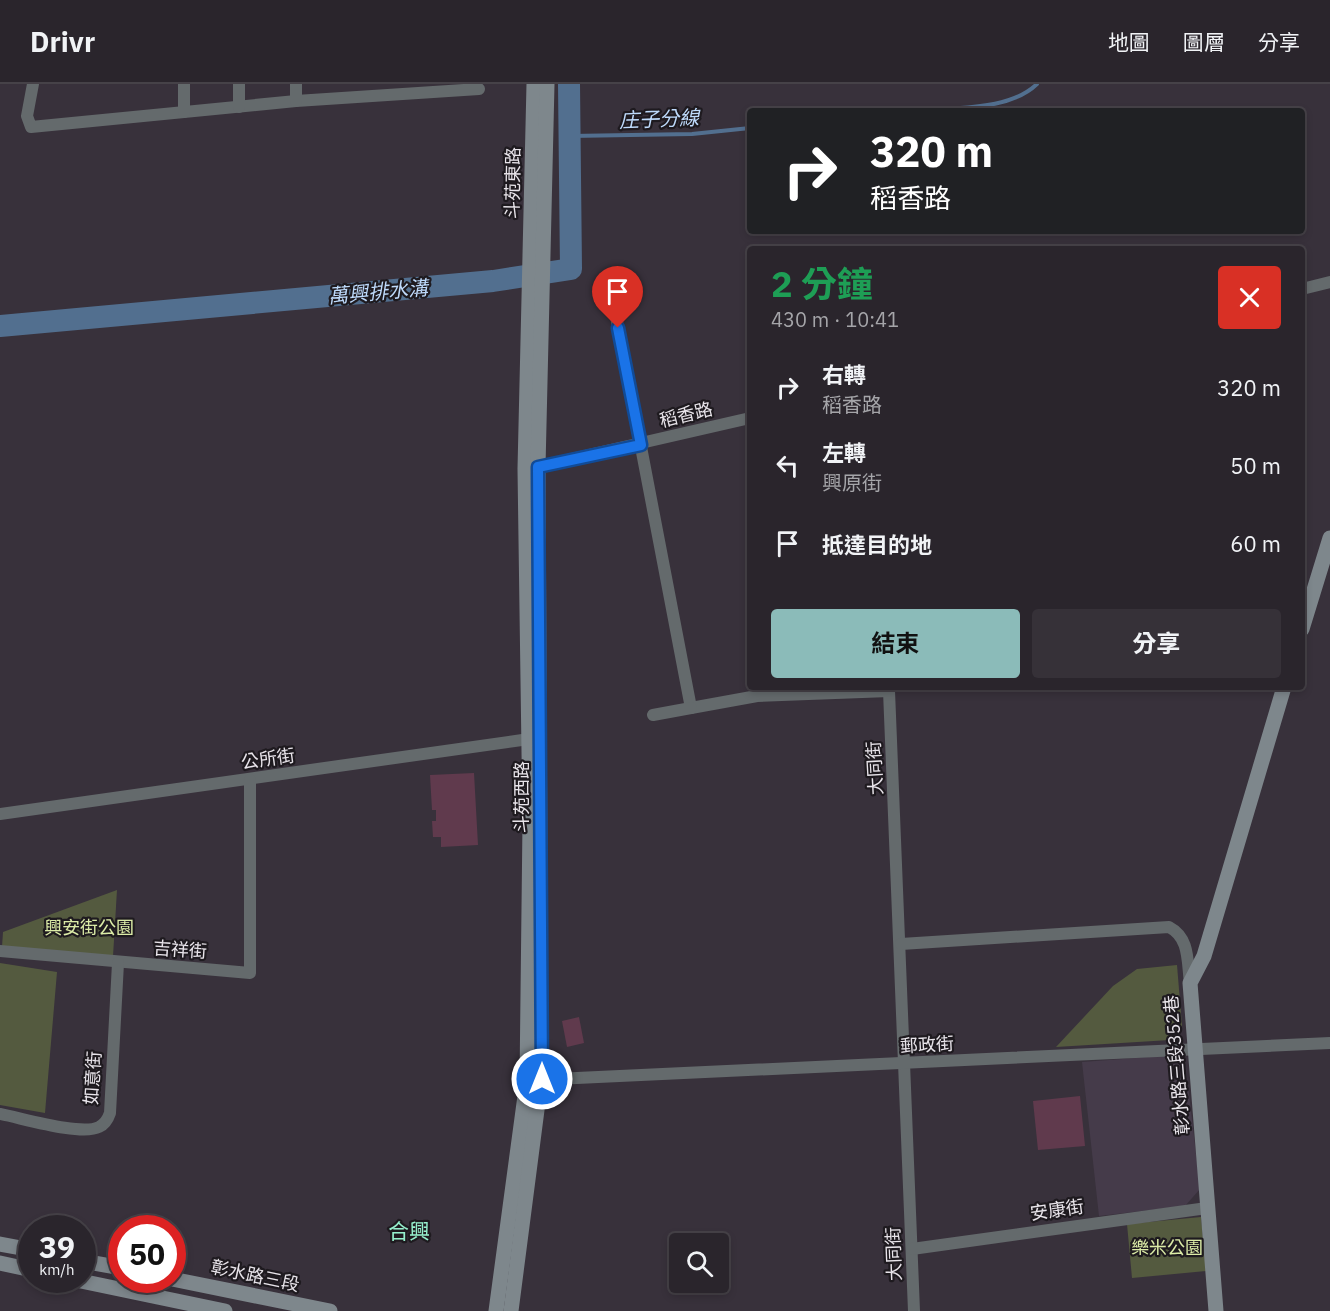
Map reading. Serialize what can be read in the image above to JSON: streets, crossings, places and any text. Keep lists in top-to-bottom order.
{
  "streets": {
    "main road": [
      "斗苑東路",
      "斗苑西路",
      "彰水路三段352巷",
      "彰水路三段"
    ],
    "street": [
      "稻香路",
      "公所街",
      "大同街",
      "吉祥街",
      "郵政街",
      "如意街",
      "安康街"
    ]
  },
  "crossings": [
    ["斗苑東路", "斗苑西路"],
    ["稻香路", "斗苑西路"],
    ["公所街", "斗苑西路"],
    ["公所街", "吉祥街"],
    ["大同街", "郵政街"],
    ["大同街", "安康街"],
    ["斗苑西路", "郵政街"],
    ["吉祥街", "如意街"],
    ["郵政街", "彰水路三段352巷"],
    ["彰水路三段352巷", "安康街"]
  ],
  "districts": ["合興"],
  "water": ["庄子分線", "萬興排水溝"],
  "parks": ["興安街公園", "樂米公園"],
  "page": {
    "header": "Drivr",
    "nav": ["地圖", "圖層", "分享"],
    "turn": ["320 m", "稻香路"],
    "heading": ["2 分鐘", "430 m · 10:41"],
    "list": [
      {
        "name": "右轉",
        "note": "稻香路",
        "value": "320 m"
      },
      {
        "name": "左轉",
        "note": "興原街",
        "value": "50 m"
      },
      {
        "name": "抵達目的地",
        "value": "60 m"
      }
    ],
    "buttons": ["結束", "分享"],
    "speed": "39 km/h",
    "limit": "50"
  }
}
